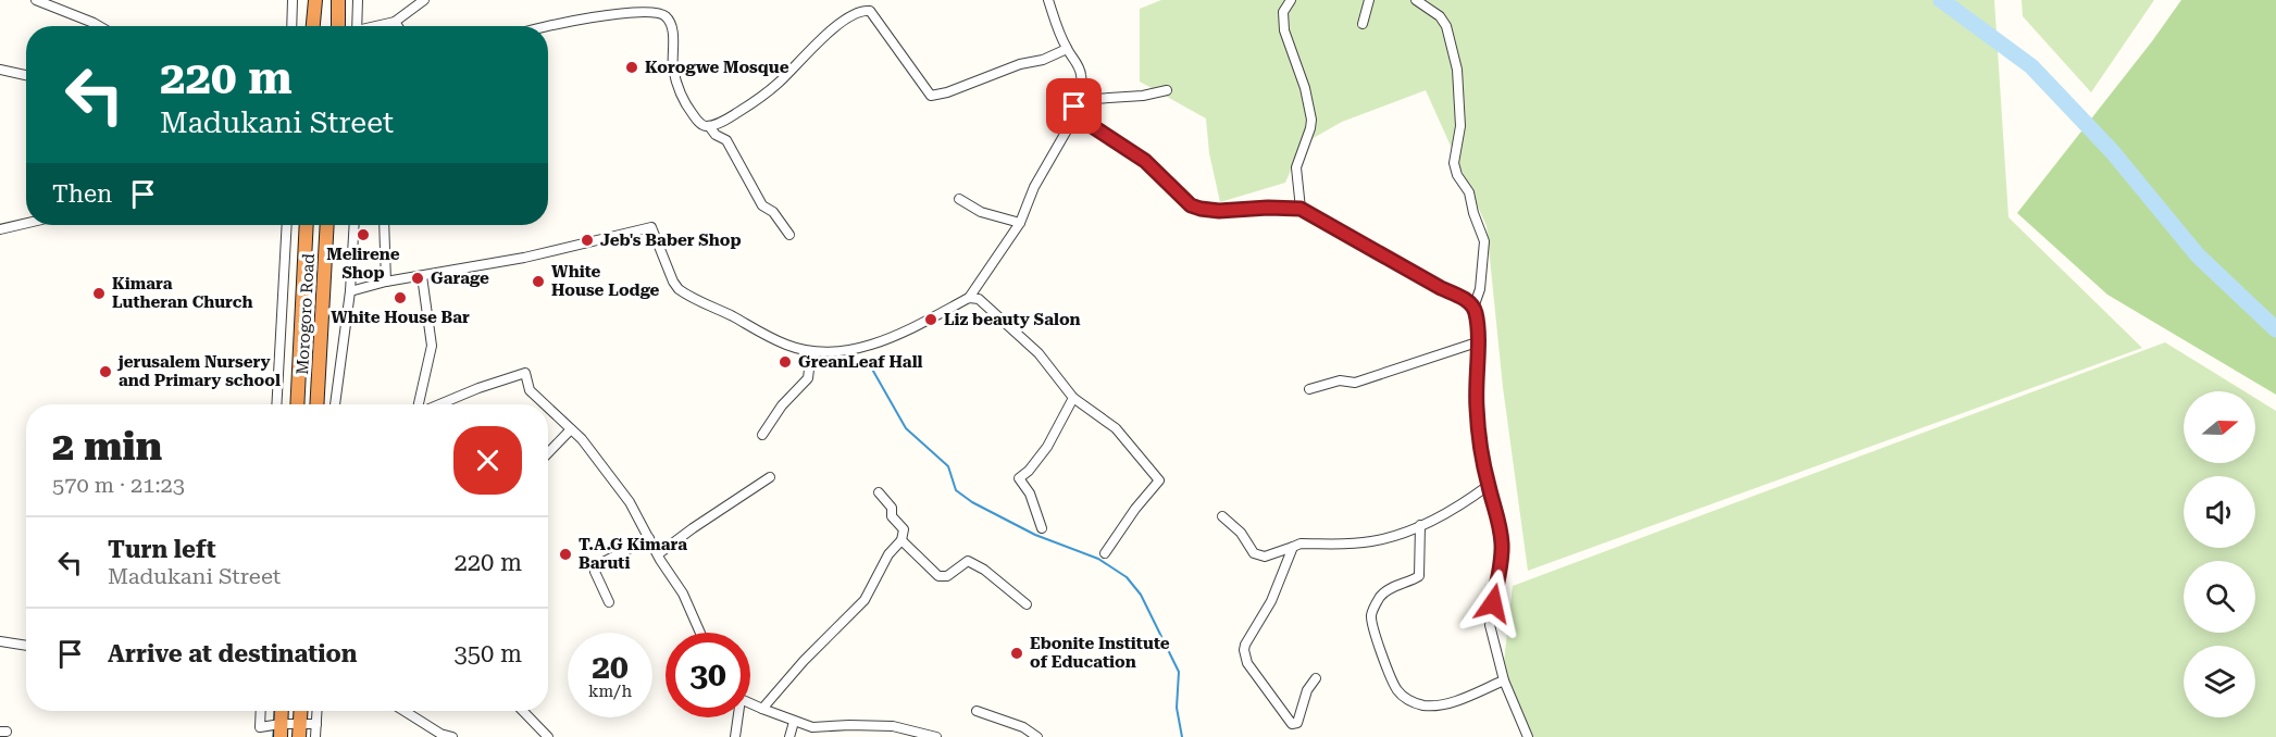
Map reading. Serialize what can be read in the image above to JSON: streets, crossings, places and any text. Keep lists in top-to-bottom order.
{
  "streets": {
    "highway": ["Morogoro Road"]
  },
  "places": [
    "Korogwe Mosque",
    "Melirene Shop",
    "Jeb's Baber Shop",
    "Garage",
    "White House Lodge",
    "Kimara Lutheran Church",
    "White House Bar",
    "Liz beauty Salon",
    "GreanLeaf Hall",
    "jerusalem Nursery and Primary school",
    "T.A.G Kimara Baruti",
    "Ebonite Institute of Education"
  ],
  "north": "right",
  "page": {
    "turn": ["220 m", "Madukani Street"],
    "then": "Then",
    "heading": ["2 min", "570 m · 21:23"],
    "list": [
      {
        "name": "Turn left",
        "note": "Madukani Street",
        "value": "220 m"
      },
      {
        "name": "Arrive at destination",
        "value": "350 m"
      }
    ],
    "speed": "20 km/h",
    "limit": "30"
  }
}
